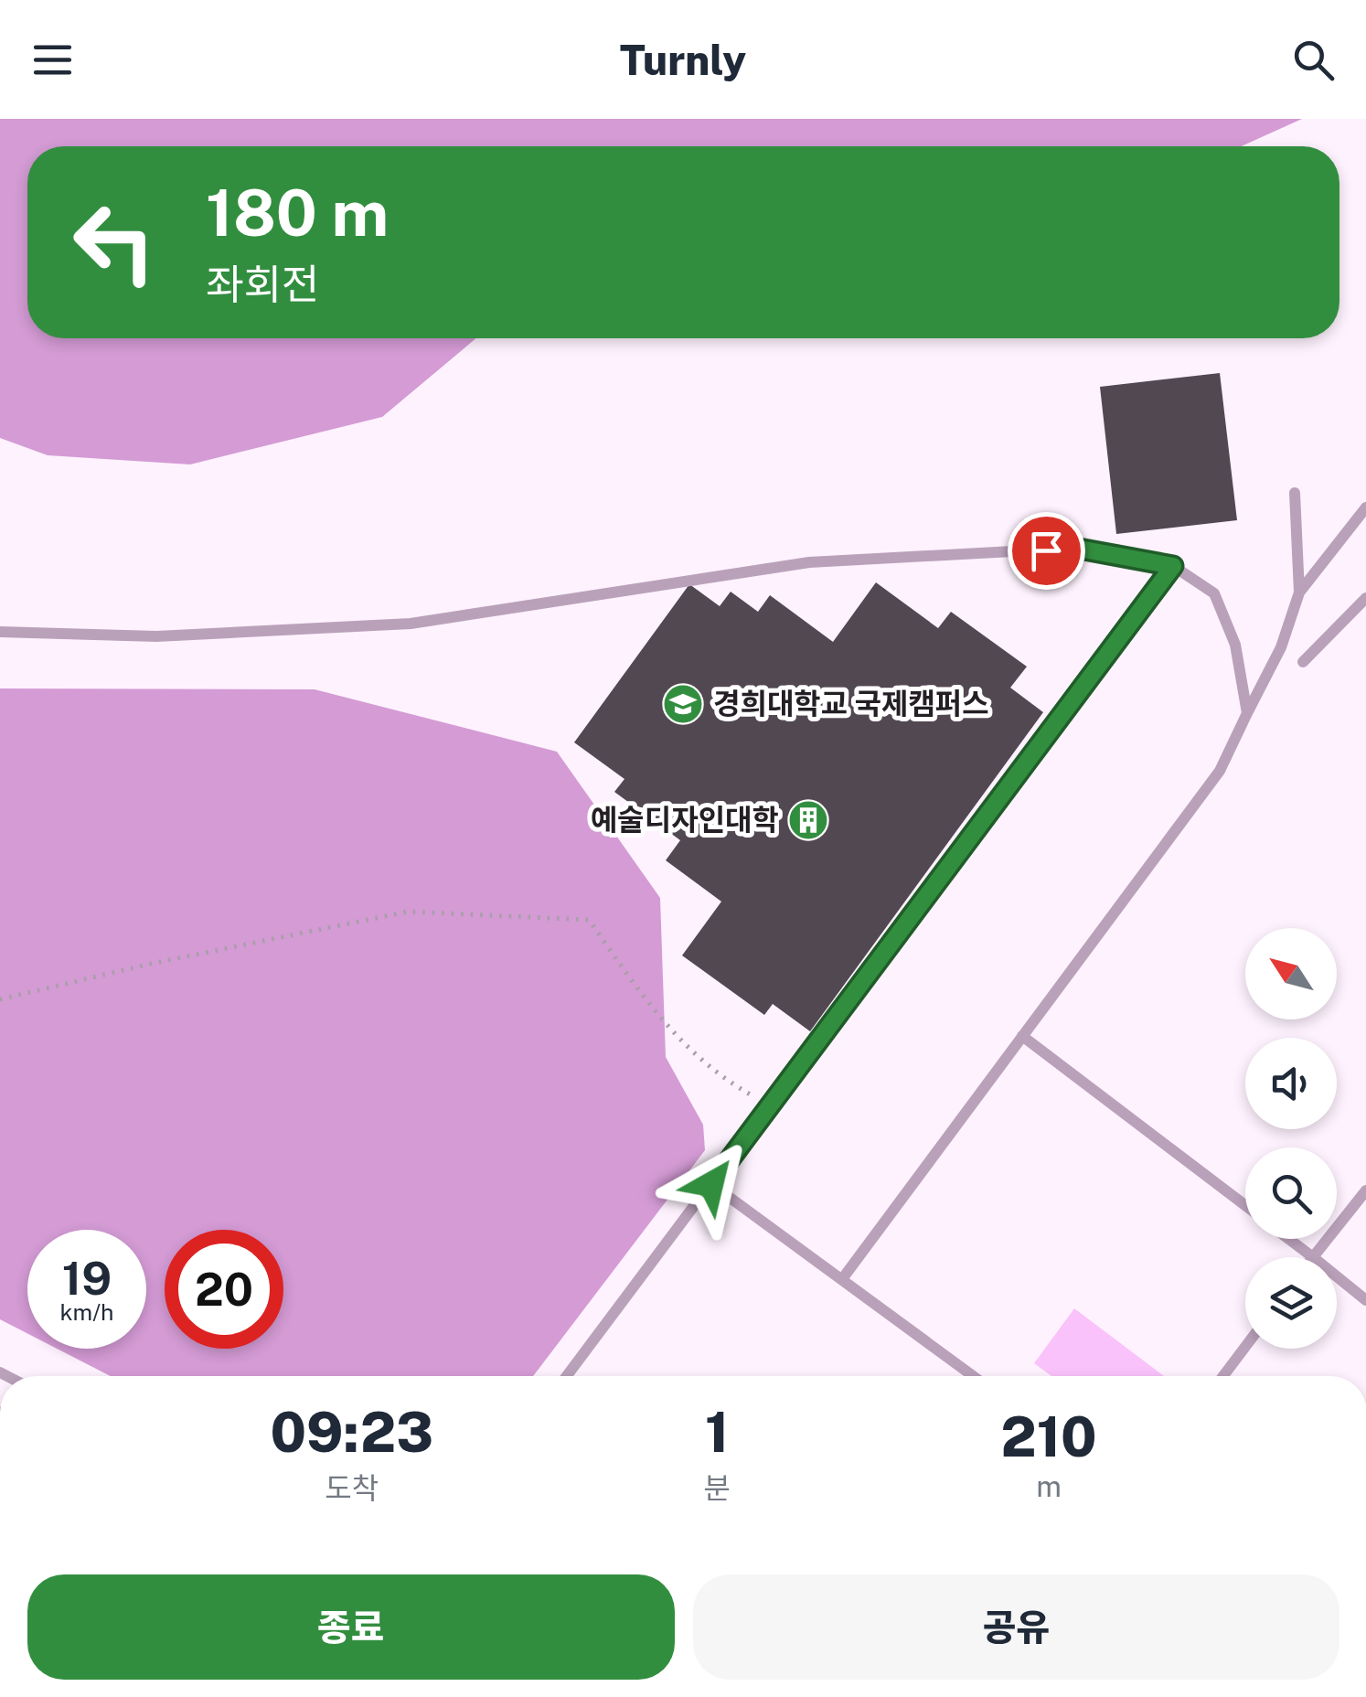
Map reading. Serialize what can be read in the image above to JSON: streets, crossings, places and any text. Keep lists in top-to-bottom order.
{
  "places": {
    "school or university": ["경희대학교 국제캠퍼스"],
    "building": ["예술디자인대학"]
  },
  "north": "top left",
  "page": {
    "header": "Turnly",
    "turn": ["180 m", "좌회전"],
    "speed": "19 km/h",
    "limit": "20",
    "eta": [
      "09:23",
      "도착",
      "1",
      "분",
      "210",
      "m"
    ],
    "buttons": ["종료", "공유"]
  }
}
